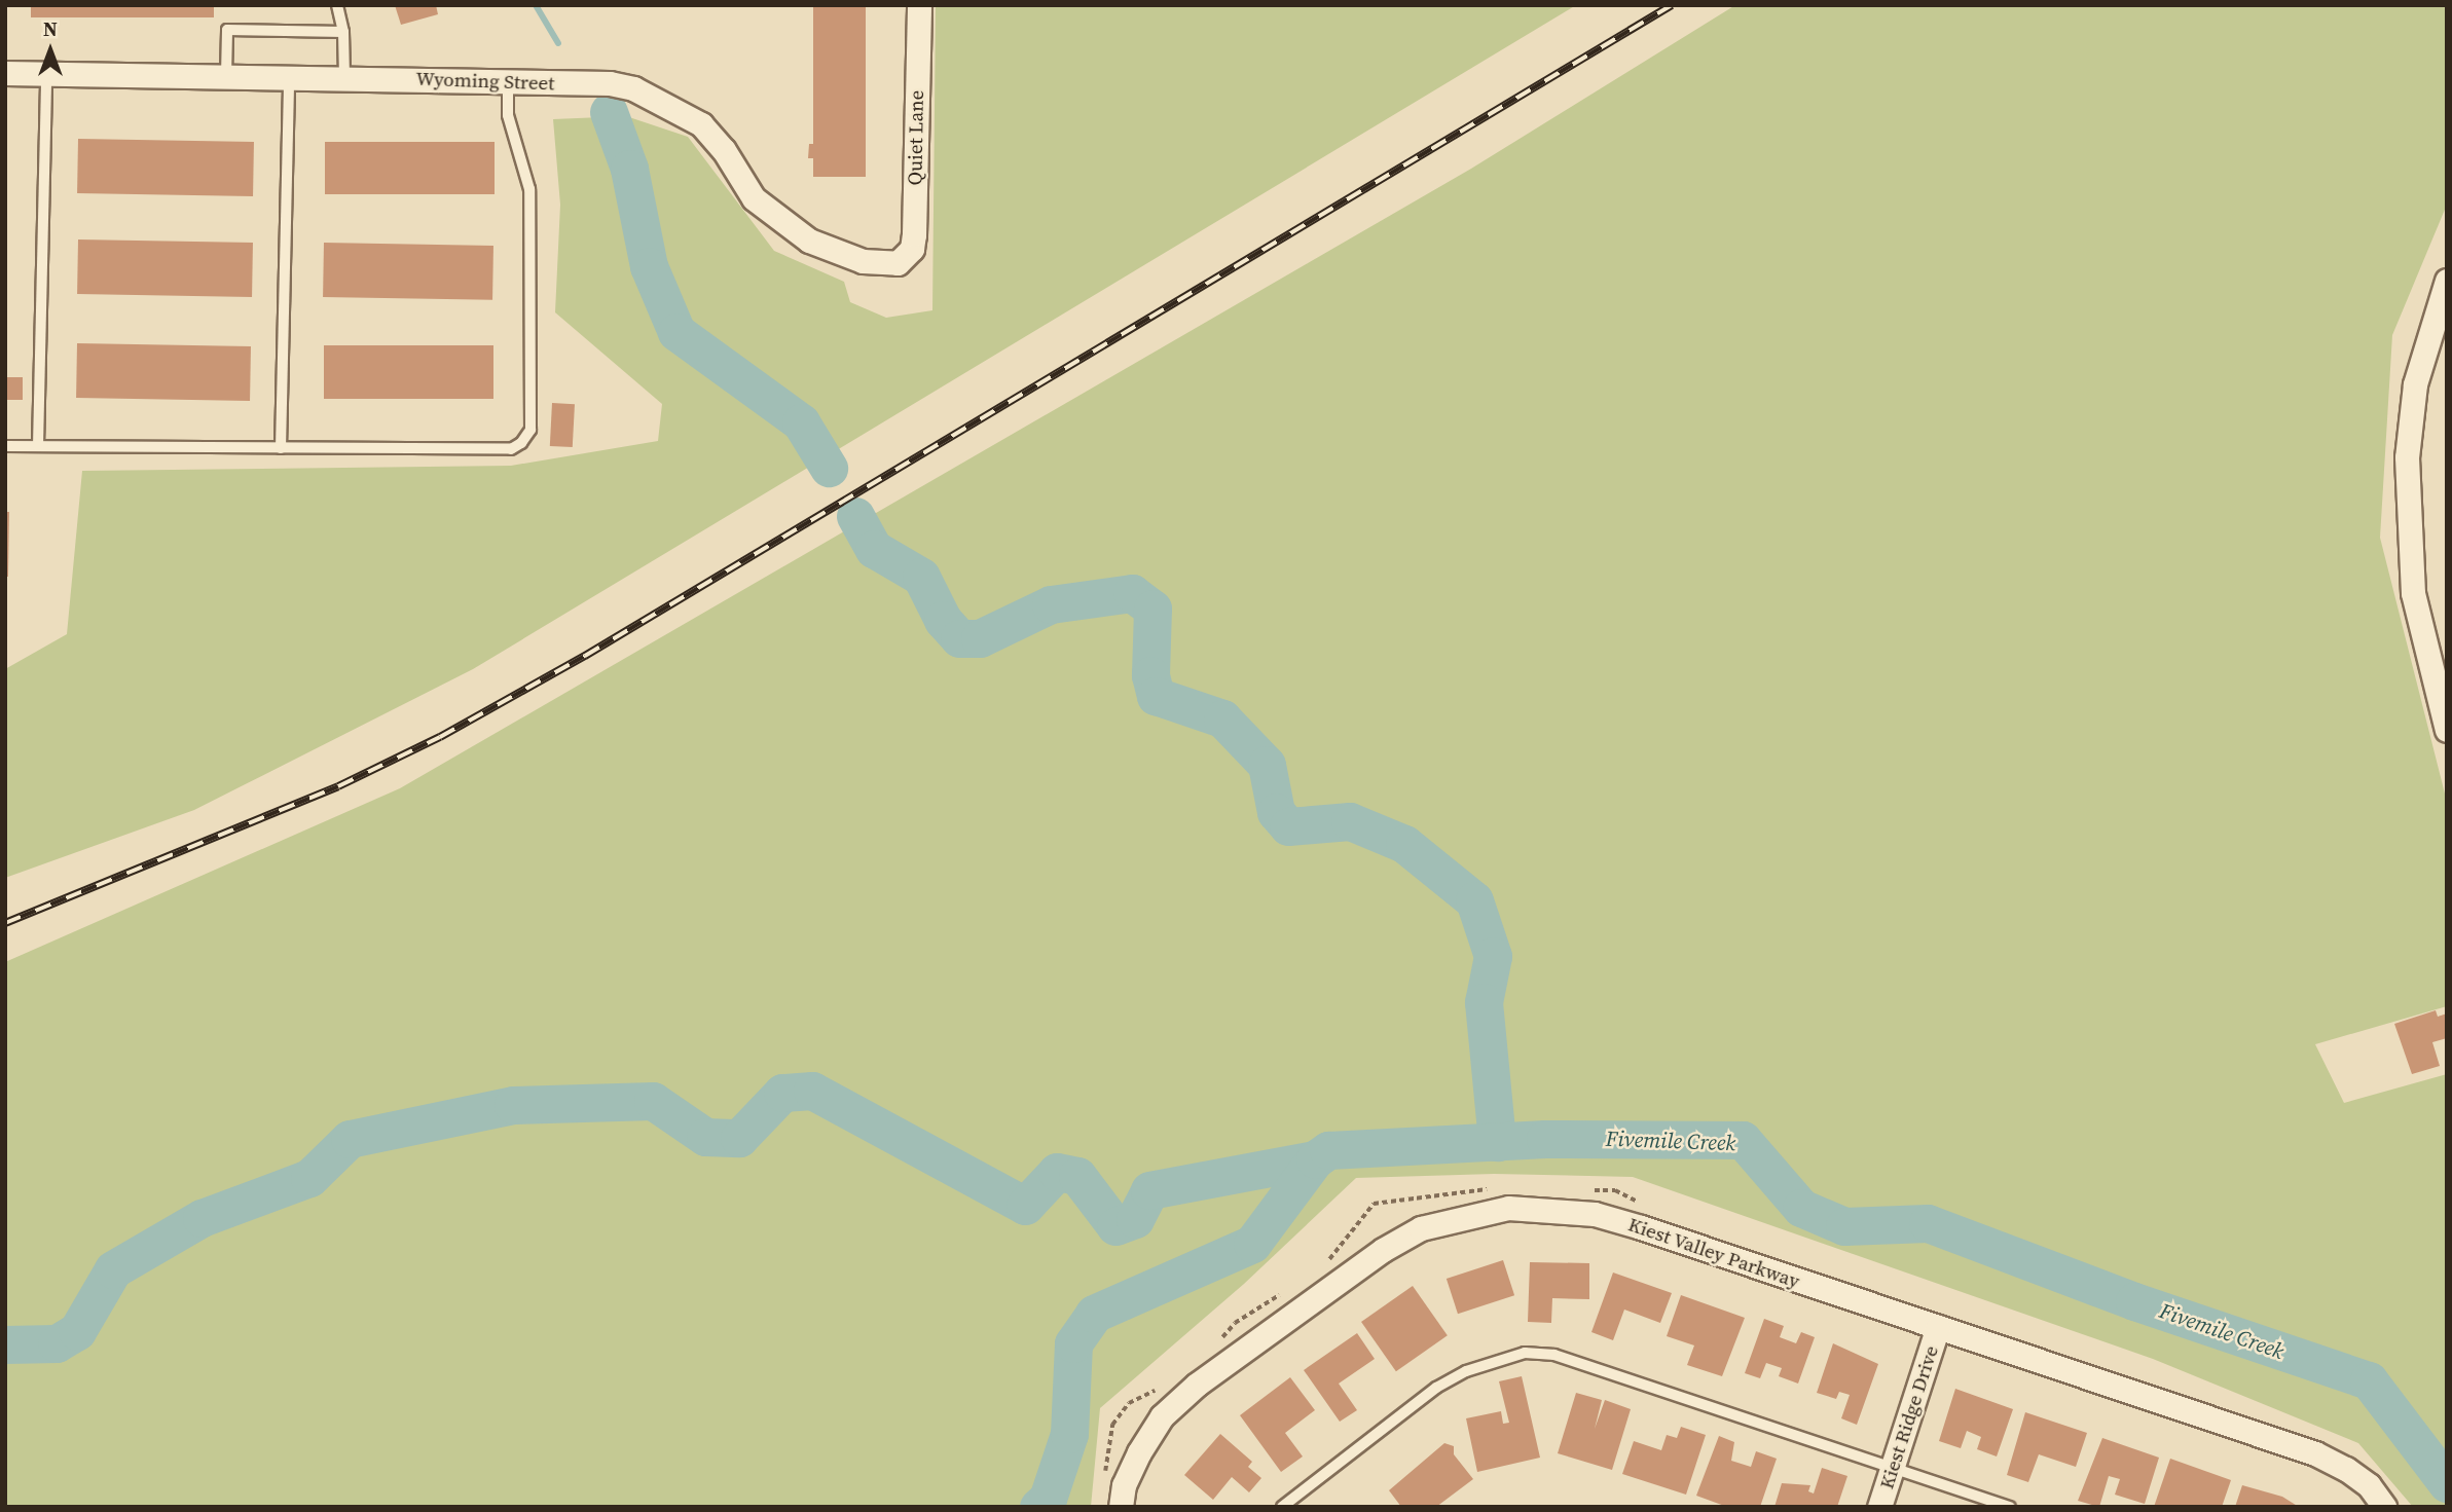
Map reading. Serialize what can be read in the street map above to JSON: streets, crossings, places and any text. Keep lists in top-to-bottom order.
{
  "streets": {
    "street": [
      "Wyoming Street",
      "Quiet Lane",
      "Kiest Valley Parkway",
      "Kiest Ridge Drive"
    ]
  },
  "crossings": [
    ["Wyoming Street", "Quiet Lane"],
    ["Kiest Valley Parkway", "Kiest Ridge Drive"]
  ],
  "water": ["Fivemile Creek"],
  "north": "top"
}
